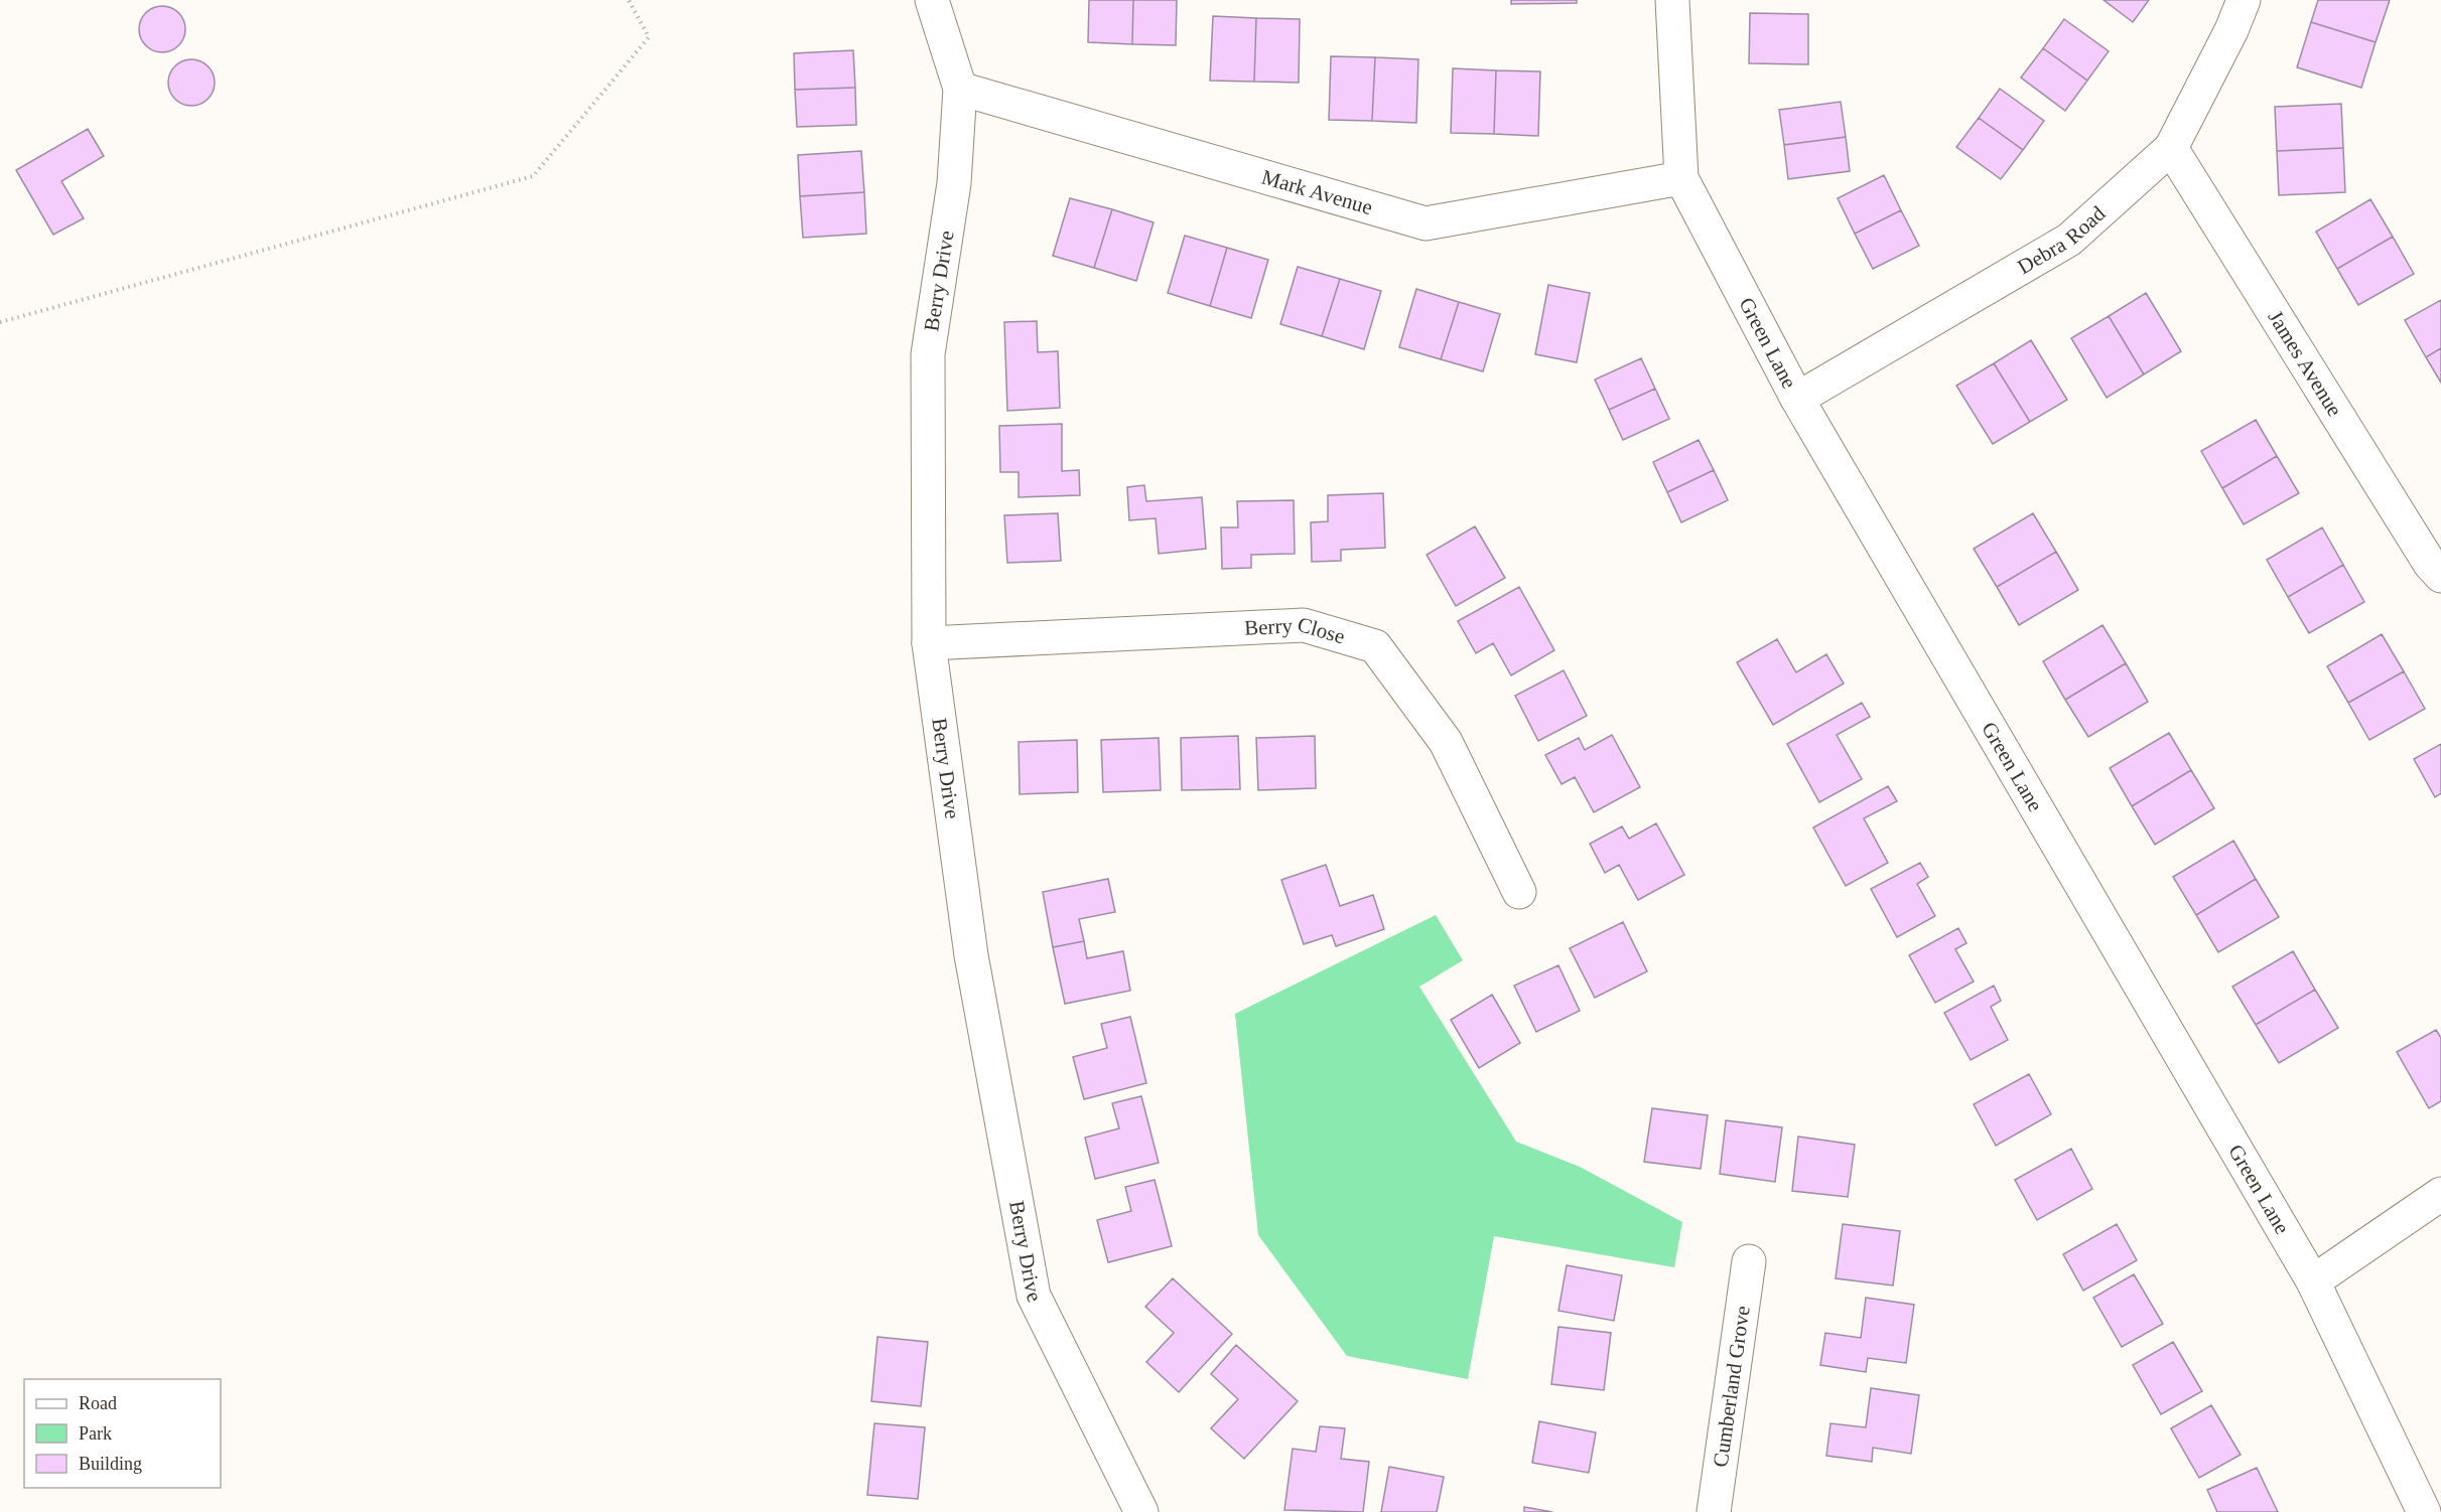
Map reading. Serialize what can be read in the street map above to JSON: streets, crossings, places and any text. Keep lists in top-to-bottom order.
{
  "streets": {
    "street": [
      "Mark Avenue",
      "Debra Road",
      "Berry Drive",
      "Green Lane",
      "James Avenue",
      "Berry Close",
      "Cumberland Grove"
    ]
  },
  "crossings": [
    ["Mark Avenue", "Berry Drive"],
    ["Mark Avenue", "Green Lane"],
    ["Debra Road", "Green Lane"],
    ["Debra Road", "James Avenue"],
    ["Berry Drive", "Berry Close"]
  ],
  "legend": ["Road", "Park", "Building"]
}
